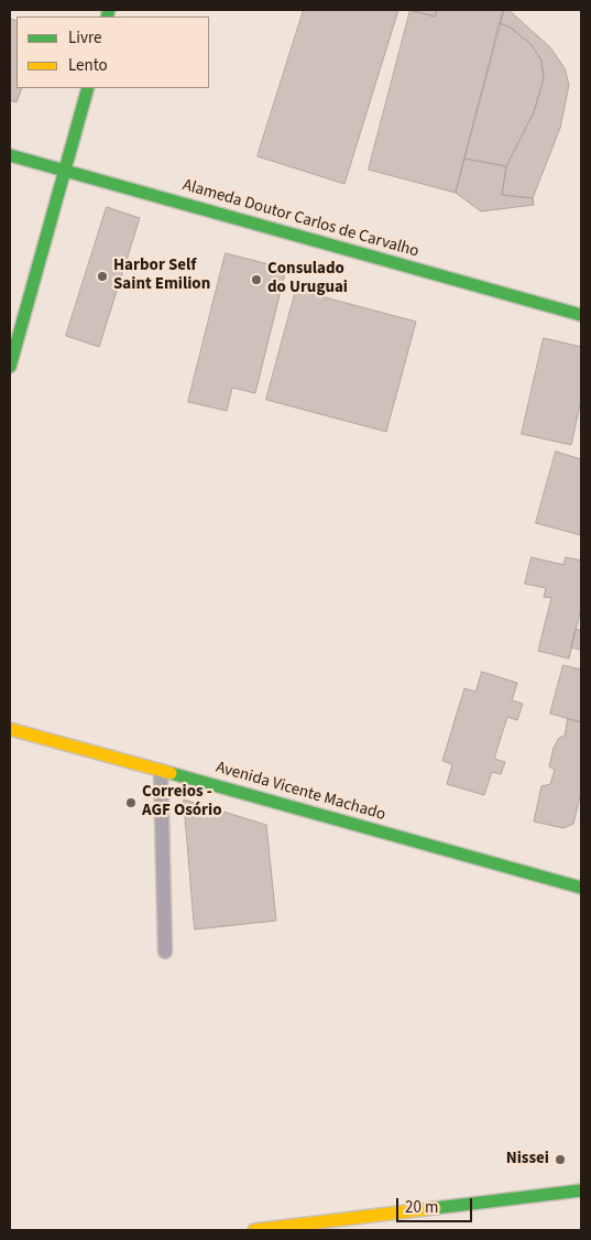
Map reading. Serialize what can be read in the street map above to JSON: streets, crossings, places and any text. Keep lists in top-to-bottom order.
{
  "streets": {
    "street": ["Alameda Doutor Carlos de Carvalho", "Avenida Vicente Machado"]
  },
  "places": [
    "Harbor Self Saint Emilion",
    "Consulado do Uruguai",
    "Correios - AGF Osório",
    "Nissei"
  ],
  "legend": ["Livre", "Lento"],
  "scale_bar": "20 m"
}
